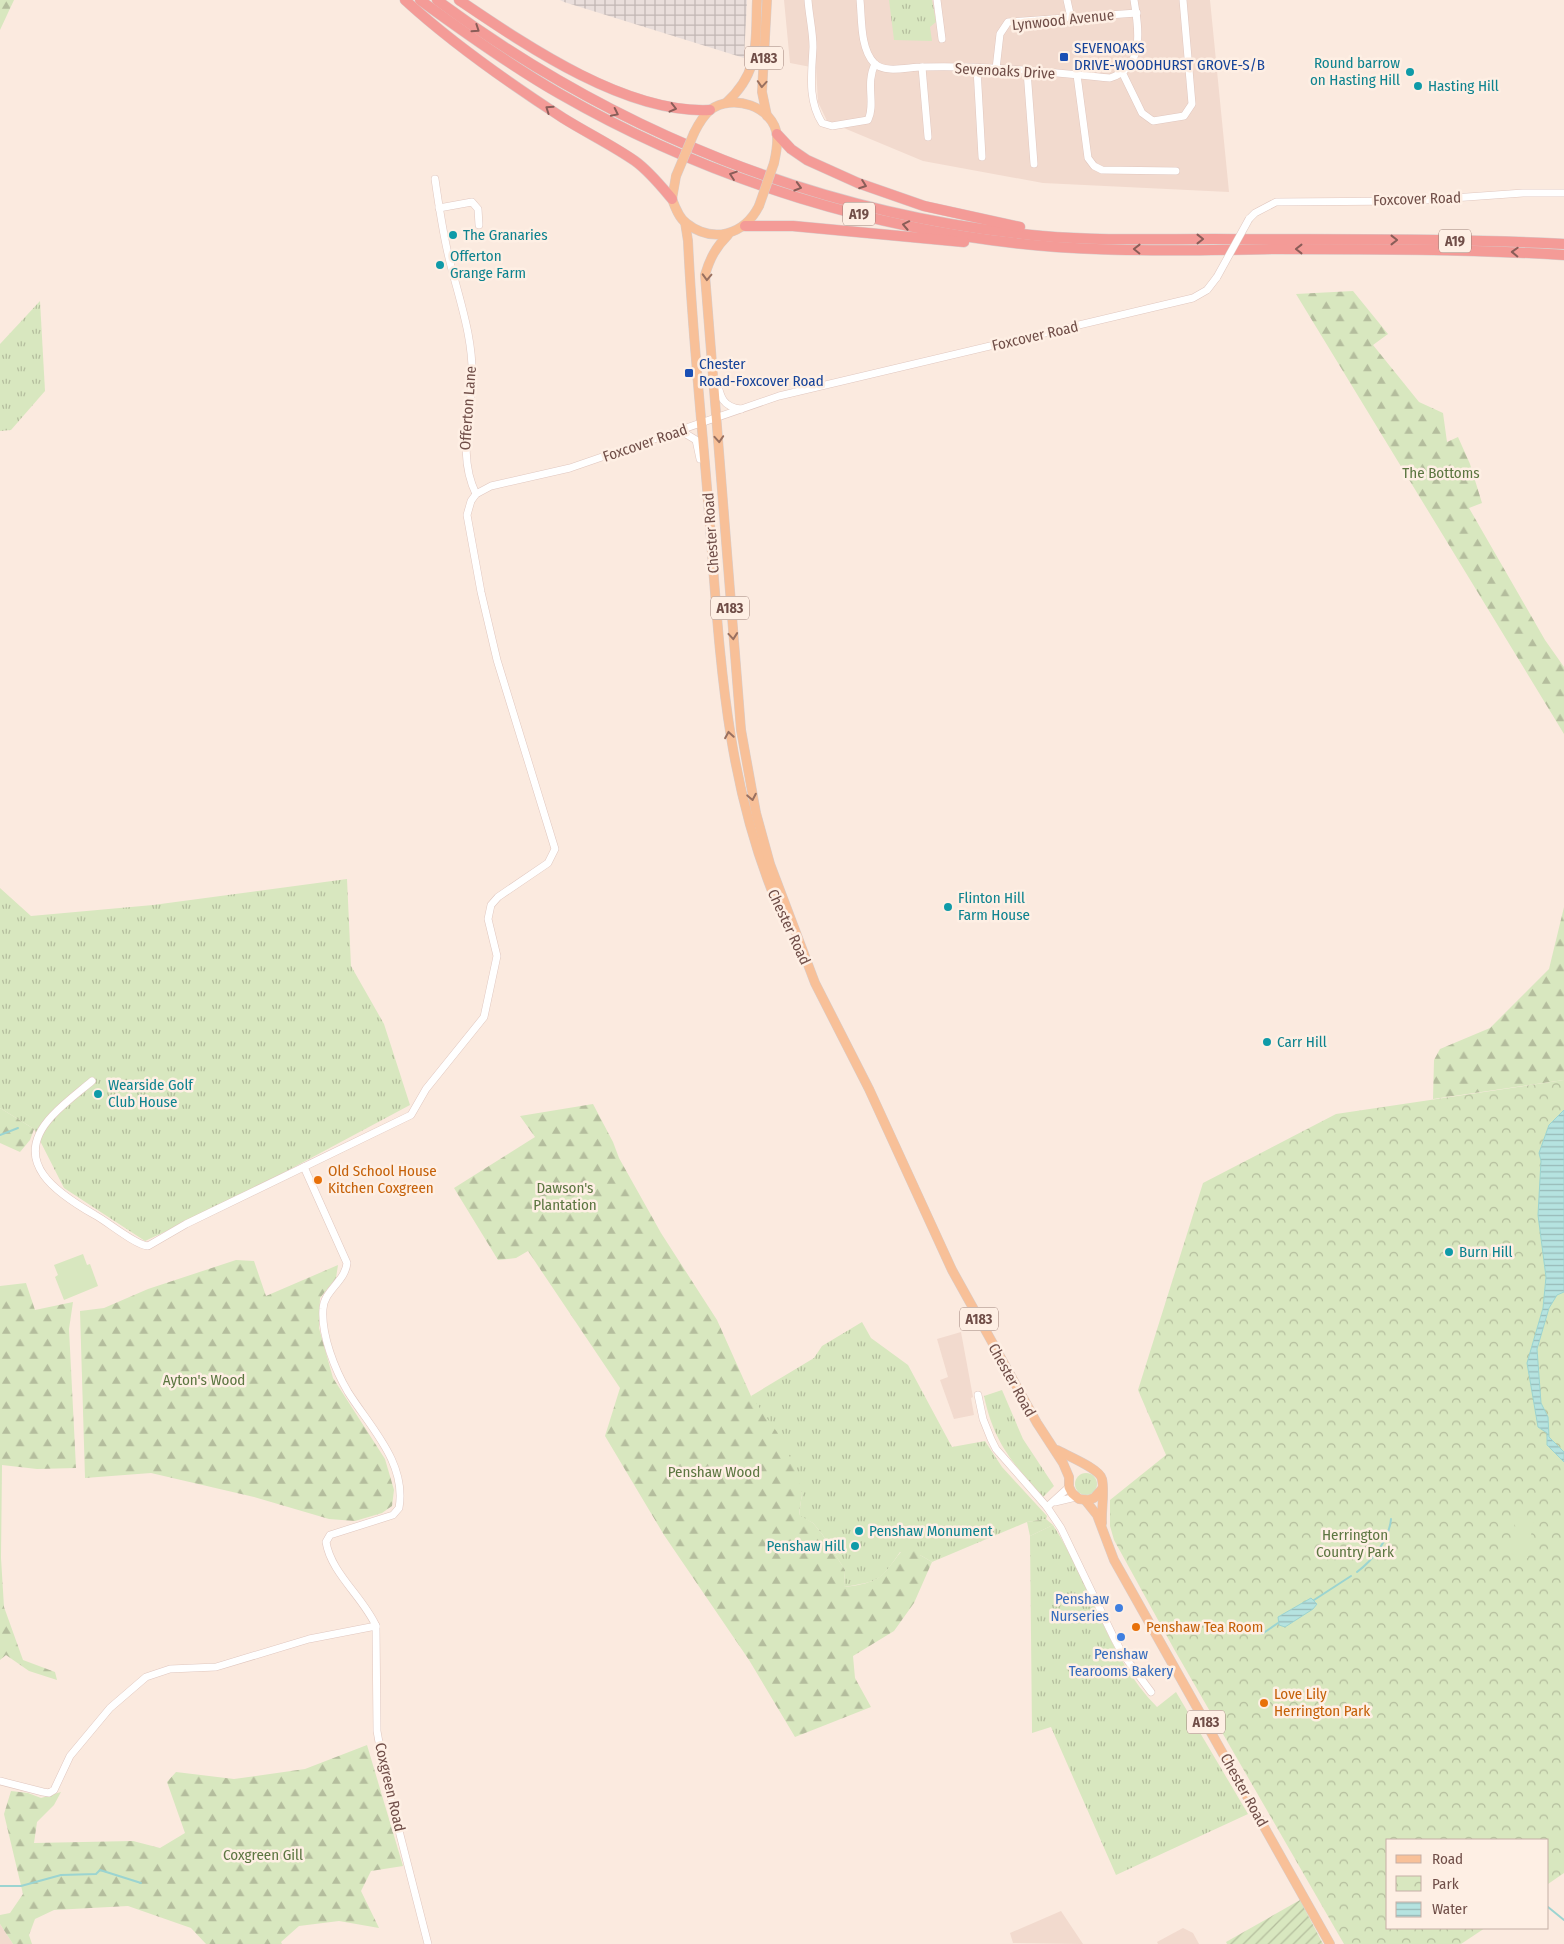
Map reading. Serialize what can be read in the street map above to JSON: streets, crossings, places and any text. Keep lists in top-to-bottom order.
{
  "streets": {
    "highway": ["A19"],
    "main road": ["A183", "Chester Road"],
    "street": [
      "Lynwood Avenue",
      "Sevenoaks Drive",
      "Foxcover Road",
      "Offerton Lane",
      "Coxgreen Road"
    ]
  },
  "crossings": [
    ["Lynwood Avenue", "Sevenoaks Drive"],
    ["A183", "A19"],
    ["A183", "Chester Road"],
    ["Foxcover Road", "Offerton Lane"],
    ["Foxcover Road", "Chester Road"],
    ["A19", "Chester Road"]
  ],
  "parks": [
    "The Bottoms",
    "Dawson's Plantation",
    "Ayton's Wood",
    "Penshaw Wood",
    "Herrington Country Park",
    "Coxgreen Gill"
  ],
  "places": {
    "transit": ["SEVENOAKS DRIVE-WOODHURST GROVE-S/B", "Chester Road-Foxcover Road"],
    "other": [
      "Round barrow on Hasting Hill",
      "Hasting Hill",
      "The Granaries",
      "Offerton Grange Farm",
      "Flinton Hill Farm House",
      "Carr Hill",
      "Wearside Golf Club House",
      "Old School House Kitchen Coxgreen",
      "Burn Hill",
      "Penshaw Monument",
      "Penshaw Hill",
      "Penshaw Nurseries",
      "Penshaw Tea Room",
      "Penshaw Tearooms Bakery",
      "Love Lily Herrington Park"
    ]
  },
  "legend": ["Road", "Park", "Water"]
}
